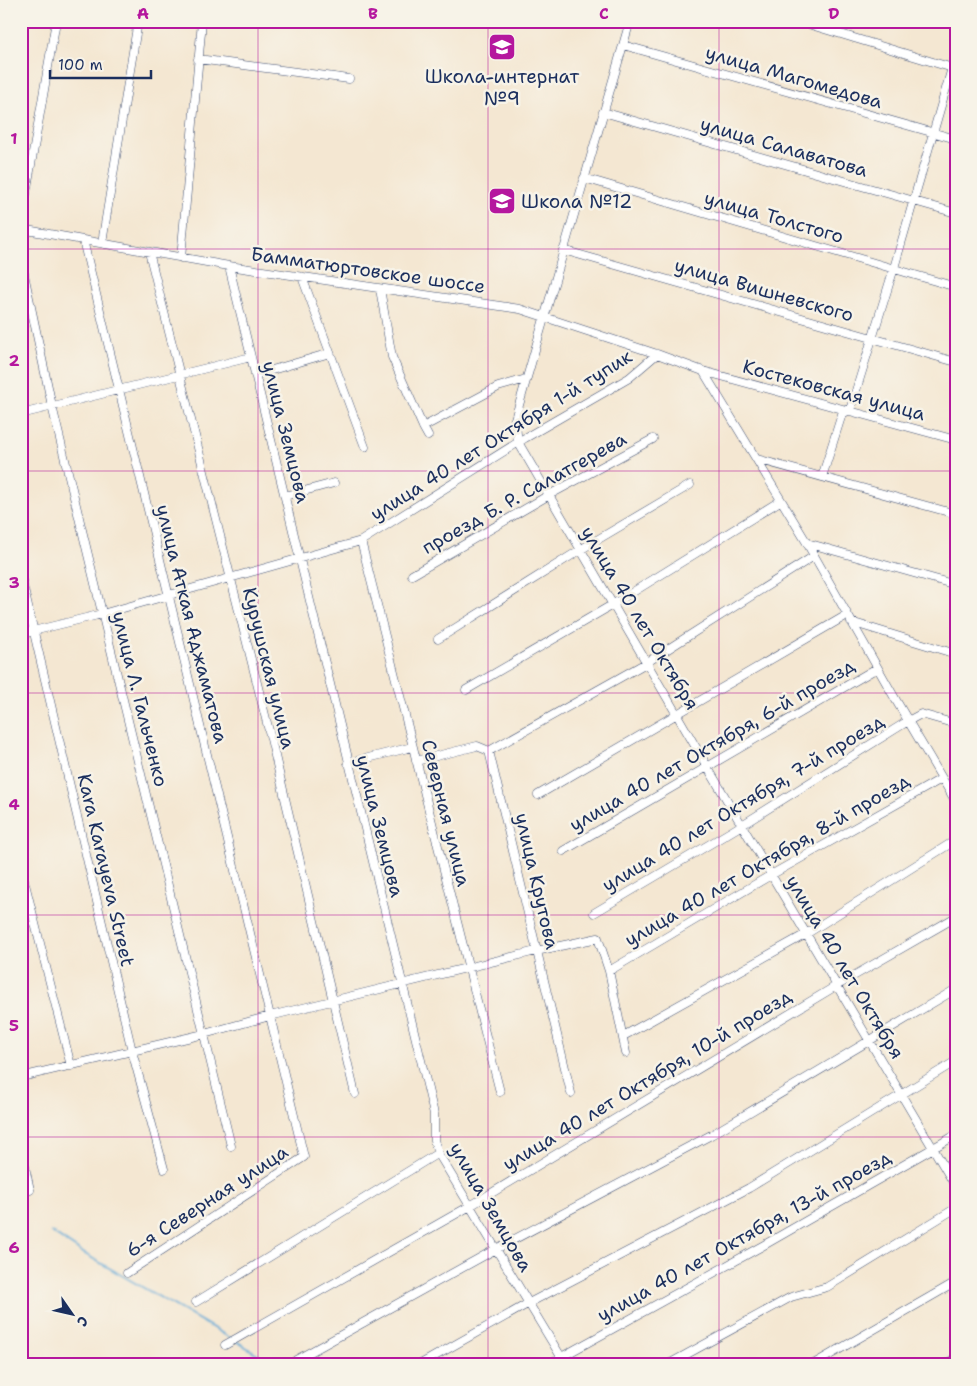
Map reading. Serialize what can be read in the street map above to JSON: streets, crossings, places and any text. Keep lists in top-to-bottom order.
{
  "streets": {
    "street": [
      "улица Магомедова",
      "улица Салаватова",
      "улица Толстого",
      "Бамматюртовское шоссе",
      "улица Вишневского",
      "Костековская улица",
      "улица Земцова",
      "улица 40 лет Октября 1-й тупик",
      "проезд Б. Р. Салатгерева",
      "улица 40 лет Октября",
      "улица Аткая Аджаматова",
      "Курушская улица",
      "улица Л. Гальченко",
      "улица 40 лет Октября, 6-й проезд",
      "улица 40 лет Октября, 7-й проезд",
      "Северная улица",
      "улица 40 лет Октября, 8-й проезд",
      "Kara Karayeva Street",
      "улица Крутова",
      "улица 40 лет Октября, 10-й проезд",
      "6-я Северная улица",
      "улица 40 лет Октября, 13-й проезд"
    ]
  },
  "crossings": [
    ["улица Магомедова", "улица 40 лет Октября"],
    ["улица Салаватова", "улица 40 лет Октября"],
    ["улица Толстого", "улица 40 лет Октября"],
    ["Бамматюртовское шоссе", "Костековская улица"],
    ["Бамматюртовское шоссе", "улица Земцова"],
    ["Бамматюртовское шоссе", "улица 40 лет Октября 1-й тупик"],
    ["Бамматюртовское шоссе", "улица 40 лет Октября"],
    ["Бамматюртовское шоссе", "улица Аткая Аджаматова"],
    ["Бамматюртовское шоссе", "Курушская улица"],
    ["улица Вишневского", "улица 40 лет Октября"],
    ["улица Земцова", "улица 40 лет Октября 1-й тупик"],
    ["улица Земцова", "улица 40 лет Октября, 10-й проезд"],
    ["улица Земцова", "улица 40 лет Октября, 13-й проезд"],
    ["улица 40 лет Октября 1-й тупик", "улица 40 лет Октября"],
    ["улица 40 лет Октября 1-й тупик", "улица Аткая Аджаматова"],
    ["улица 40 лет Октября 1-й тупик", "Курушская улица"],
    ["улица 40 лет Октября 1-й тупик", "улица Л. Гальченко"],
    ["улица 40 лет Октября 1-й тупик", "Северная улица"],
    ["улица 40 лет Октября 1-й тупик", "Kara Karayeva Street"],
    ["проезд Б. Р. Салатгерева", "улица 40 лет Октября"],
    ["улица 40 лет Октября", "улица 40 лет Октября, 6-й проезд"],
    ["улица 40 лет Октября", "улица 40 лет Октября, 7-й проезд"],
    ["улица 40 лет Октября", "улица 40 лет Октября, 8-й проезд"],
    ["улица 40 лет Октября", "улица 40 лет Октября, 10-й проезд"],
    ["улица 40 лет Октября", "улица 40 лет Октября, 13-й проезд"],
    ["улица Аткая Аджаматова", "6-я Северная улица"]
  ],
  "places": {
    "school or university": ["Школа-интернат №9", "Школа №12"]
  },
  "scale_bar": "100 m",
  "north": "bottom right",
  "grid": {
    "columns": [
      "A",
      "B",
      "C",
      "D"
    ],
    "rows": [
      "1",
      "2",
      "3",
      "4",
      "5",
      "6"
    ]
  }
}
